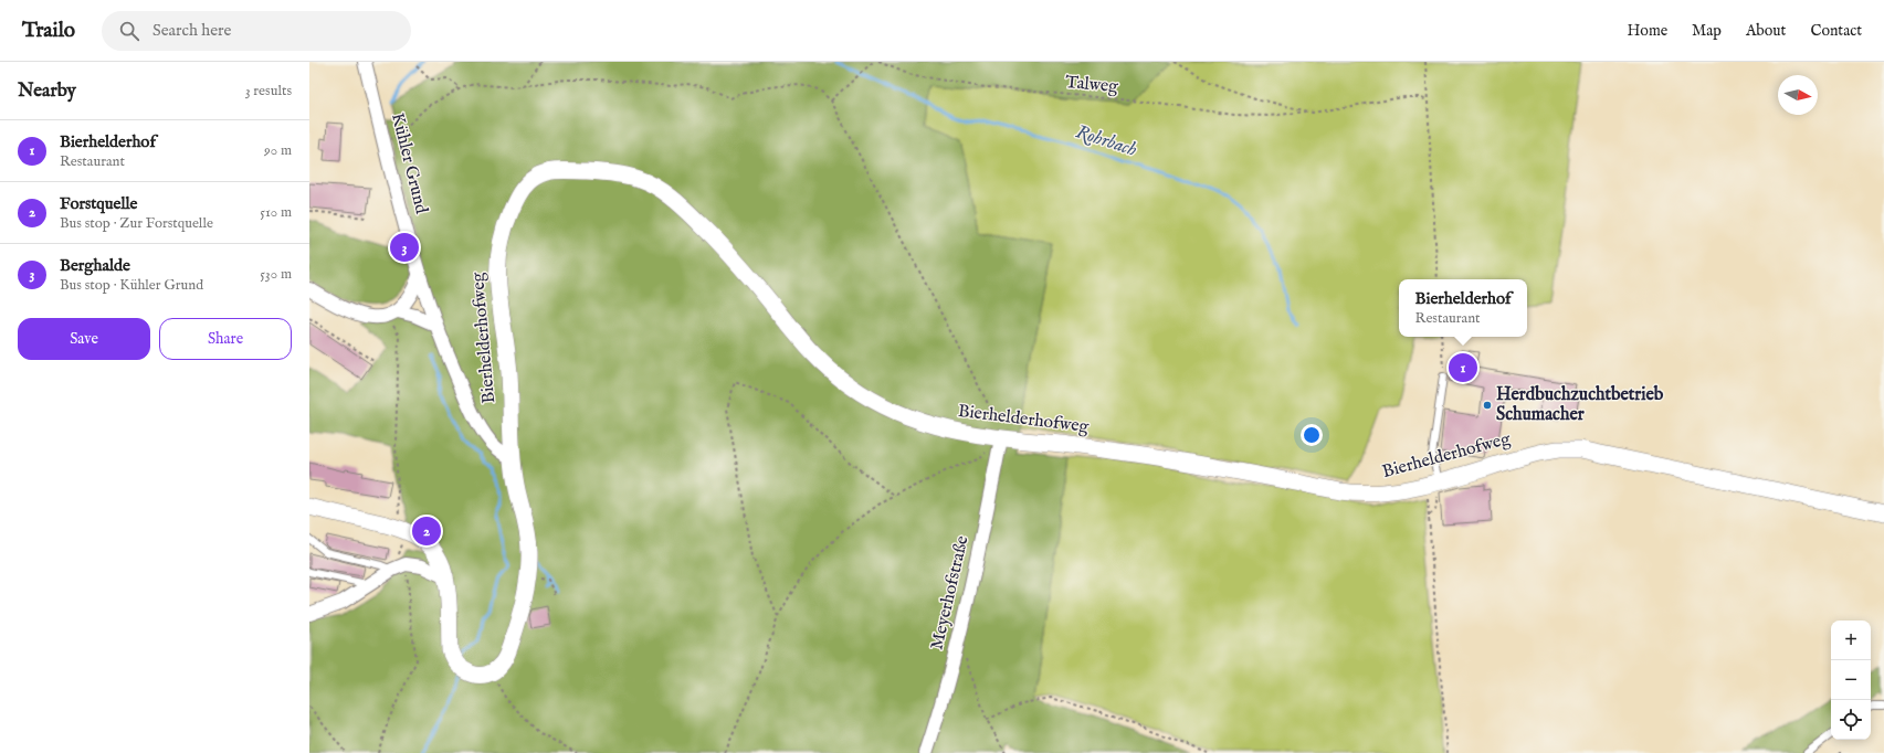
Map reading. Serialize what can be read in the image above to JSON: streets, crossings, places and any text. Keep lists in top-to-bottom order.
{
  "streets": {
    "street": ["Kühler Grund", "Bierhelderhofweg", "Meyerhofstraße"],
    "path": ["Talweg"]
  },
  "crossings": [
    ["Kühler Grund", "Bierhelderhofweg"],
    ["Bierhelderhofweg", "Meyerhofstraße"]
  ],
  "water": ["Rohrbach"],
  "places": ["Herdbuchzuchtbetrieb Schumacher"],
  "north": "right",
  "page": {
    "header": "Trailo",
    "search": "Search here",
    "nav": [
      "Home",
      "Map",
      "About",
      "Contact"
    ],
    "heading": ["Nearby", "3 results"],
    "list": [
      {
        "mark": "1",
        "name": "Bierhelderhof",
        "note": "Restaurant",
        "value": "90 m"
      },
      {
        "mark": "2",
        "name": "Forstquelle",
        "note": "Bus stop · Zur Forstquelle",
        "value": "510 m"
      },
      {
        "mark": "3",
        "name": "Berghalde",
        "note": "Bus stop · Kühler Grund",
        "value": "530 m"
      }
    ],
    "pins": ["3", "1", "2"],
    "popup": ["Bierhelderhof", "Restaurant"],
    "buttons": ["Save", "Share"],
    "map_buttons": ["+", "−"]
  }
}
